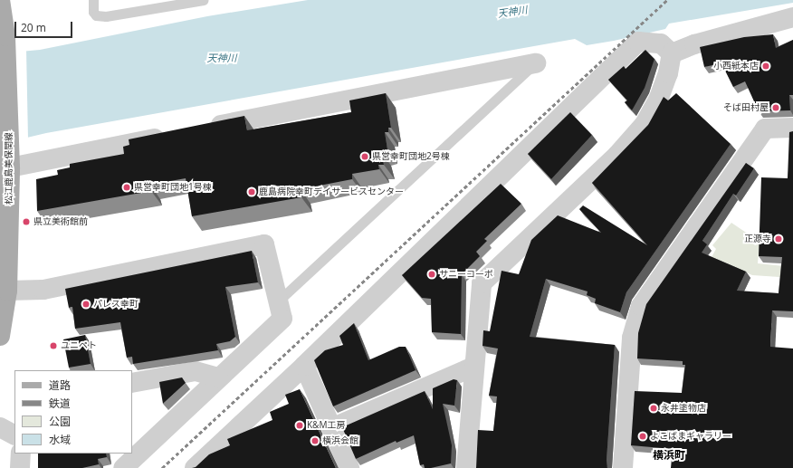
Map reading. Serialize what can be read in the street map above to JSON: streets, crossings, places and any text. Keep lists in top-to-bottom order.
{
  "streets": {
    "main road": ["松江鹿島美保関線"]
  },
  "districts": ["横浜町"],
  "water": ["天神川"],
  "places": [
    "小西紙本店",
    "そば田村屋",
    "県営幸町団地2号棟",
    "県営幸町団地1号棟",
    "鹿島病院幸町デイサービスセンター",
    "県立美術館前",
    "正源寺",
    "サニーコーポ",
    "パレス幸町",
    "ユニペト",
    "永井塗物店",
    "K&M工房",
    "よこばまギャラリー",
    "横浜会館"
  ],
  "legend": [
    "道路",
    "鉄道",
    "公園",
    "水域"
  ],
  "scale_bar": "20 m"
}
